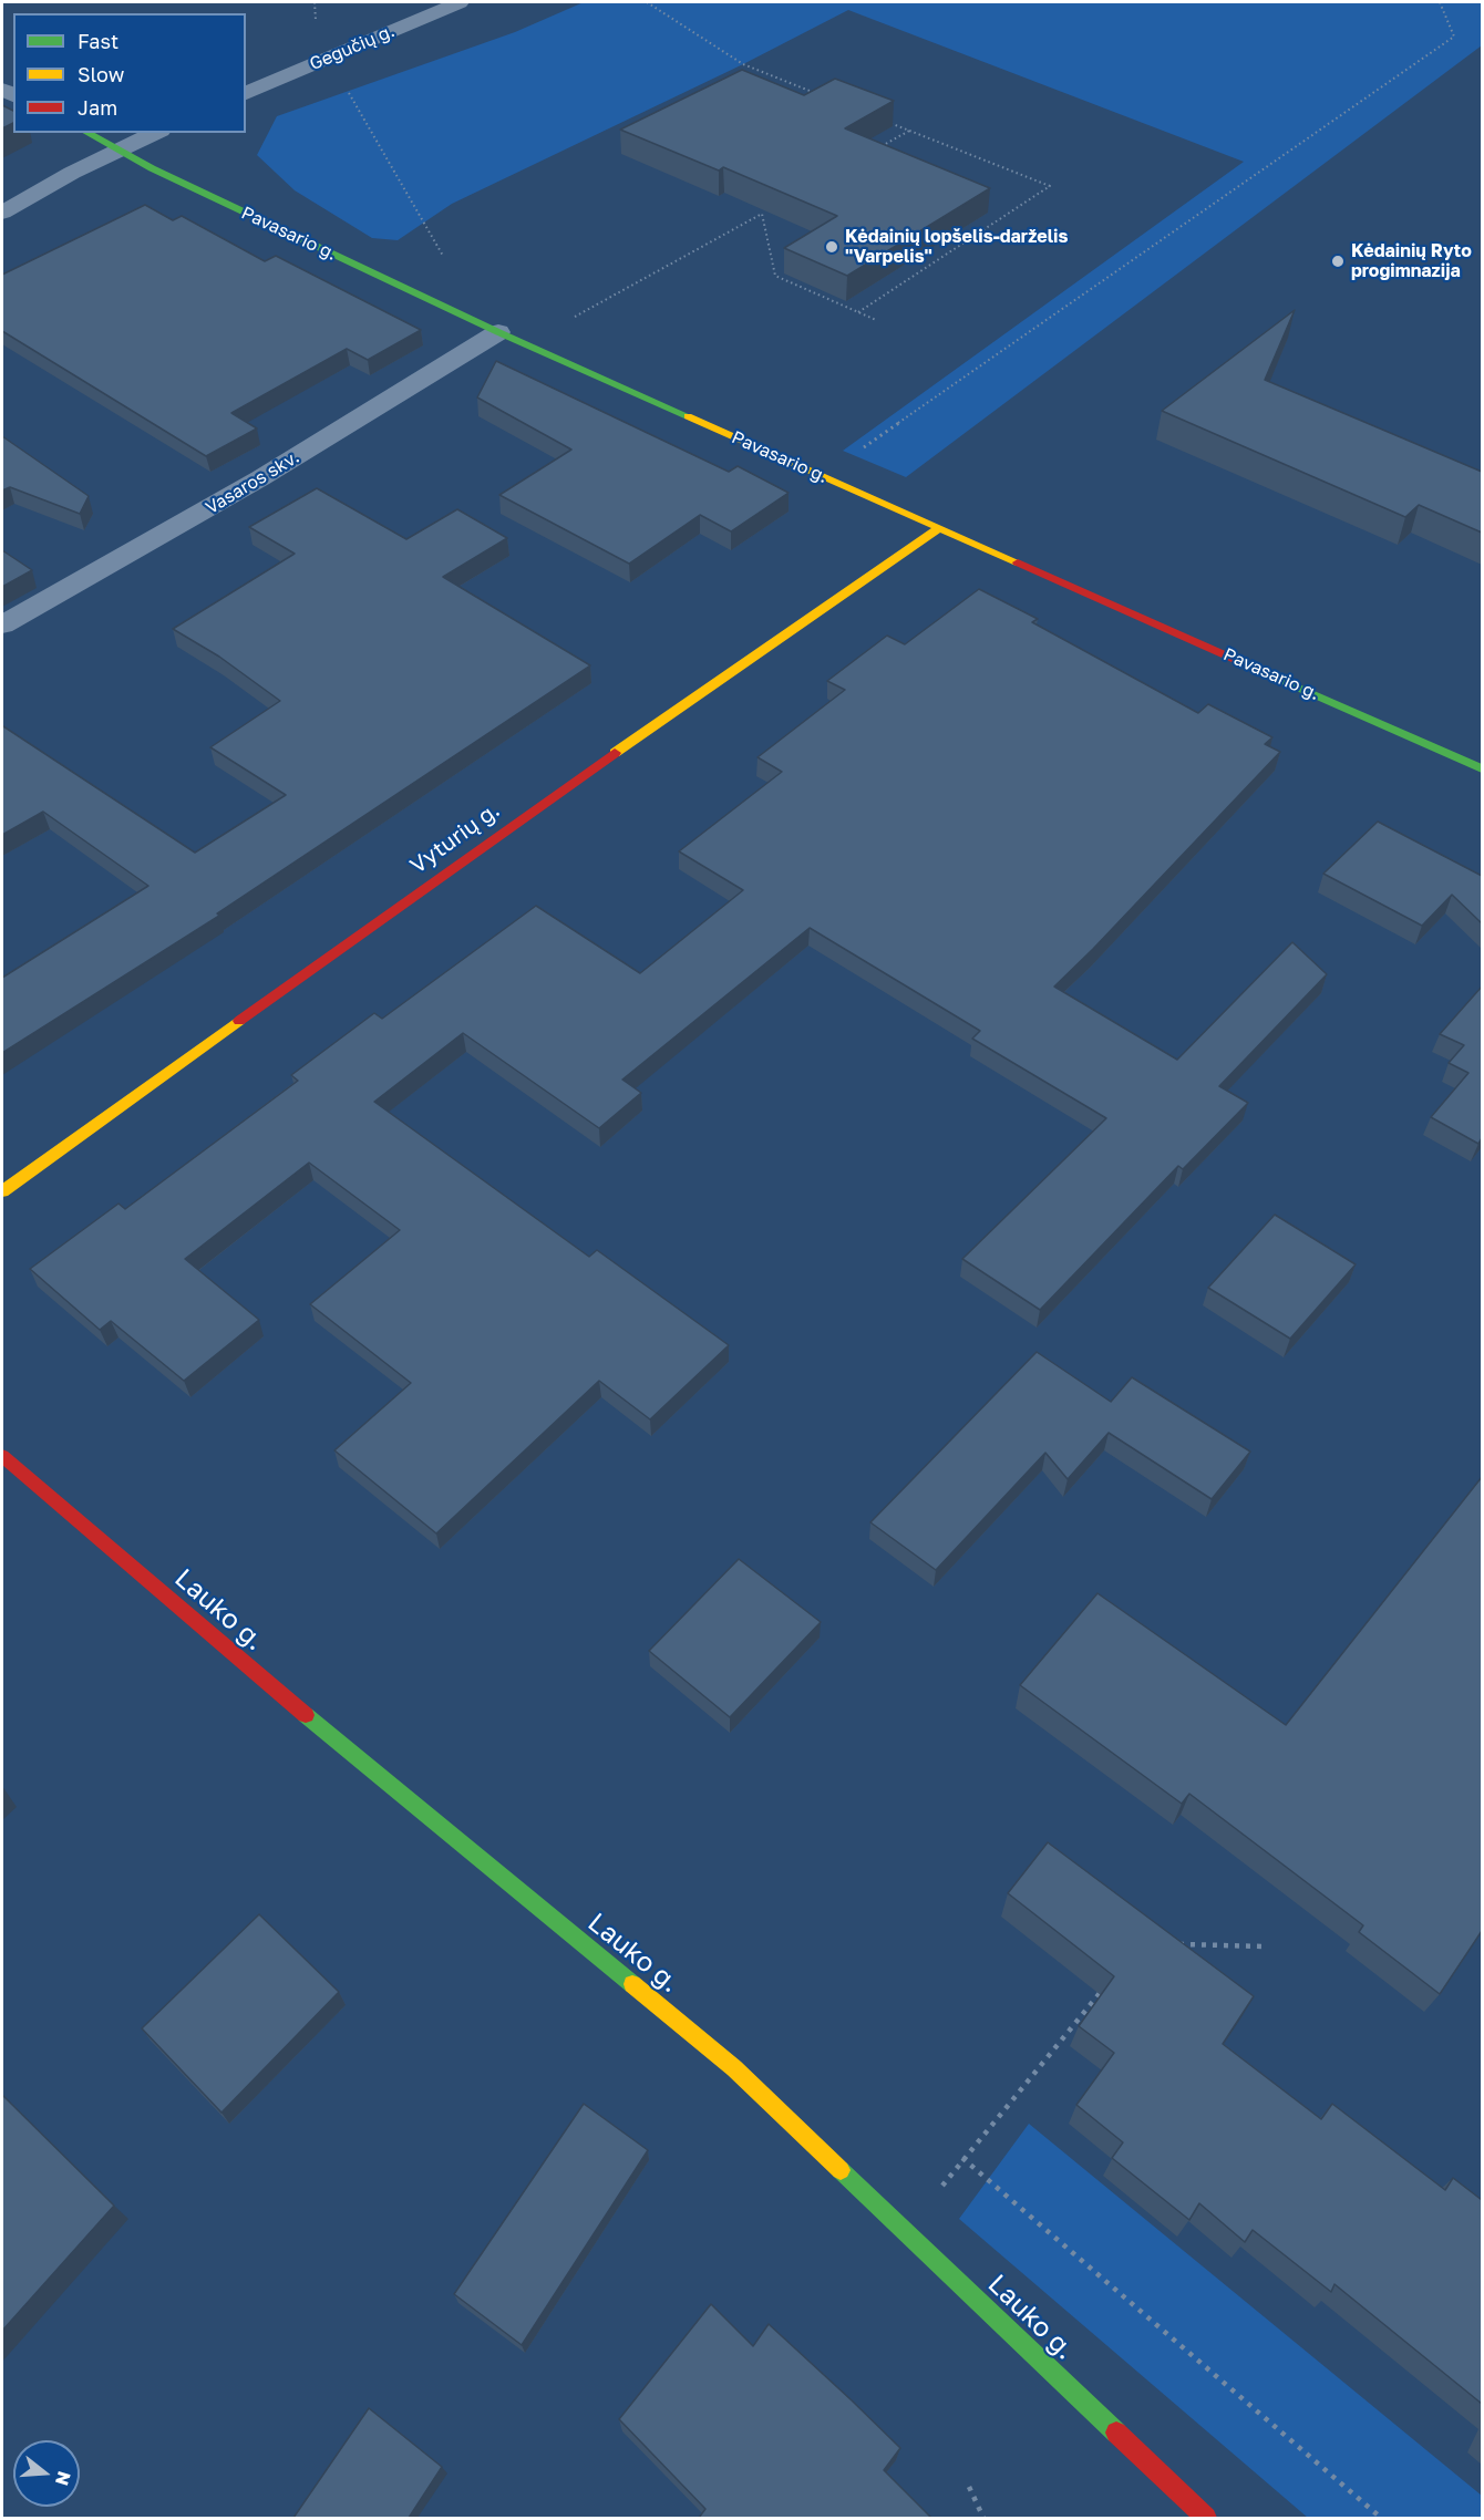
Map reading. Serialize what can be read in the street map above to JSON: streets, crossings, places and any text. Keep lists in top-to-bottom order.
{
  "streets": {
    "street": [
      "Gegučių g.",
      "Pavasario g.",
      "Vasaros skv.",
      "Vyturių g.",
      "Lauko g."
    ]
  },
  "crossings": [
    ["Pavasario g.", "Vasaros skv."],
    ["Pavasario g.", "Vyturių g."]
  ],
  "places": ["Kėdainių lopšelis-darželis \"Varpelis\"", "Kėdainių Ryto progimnazija"],
  "legend": ["Fast", "Slow", "Jam"],
  "north": "right"
}
